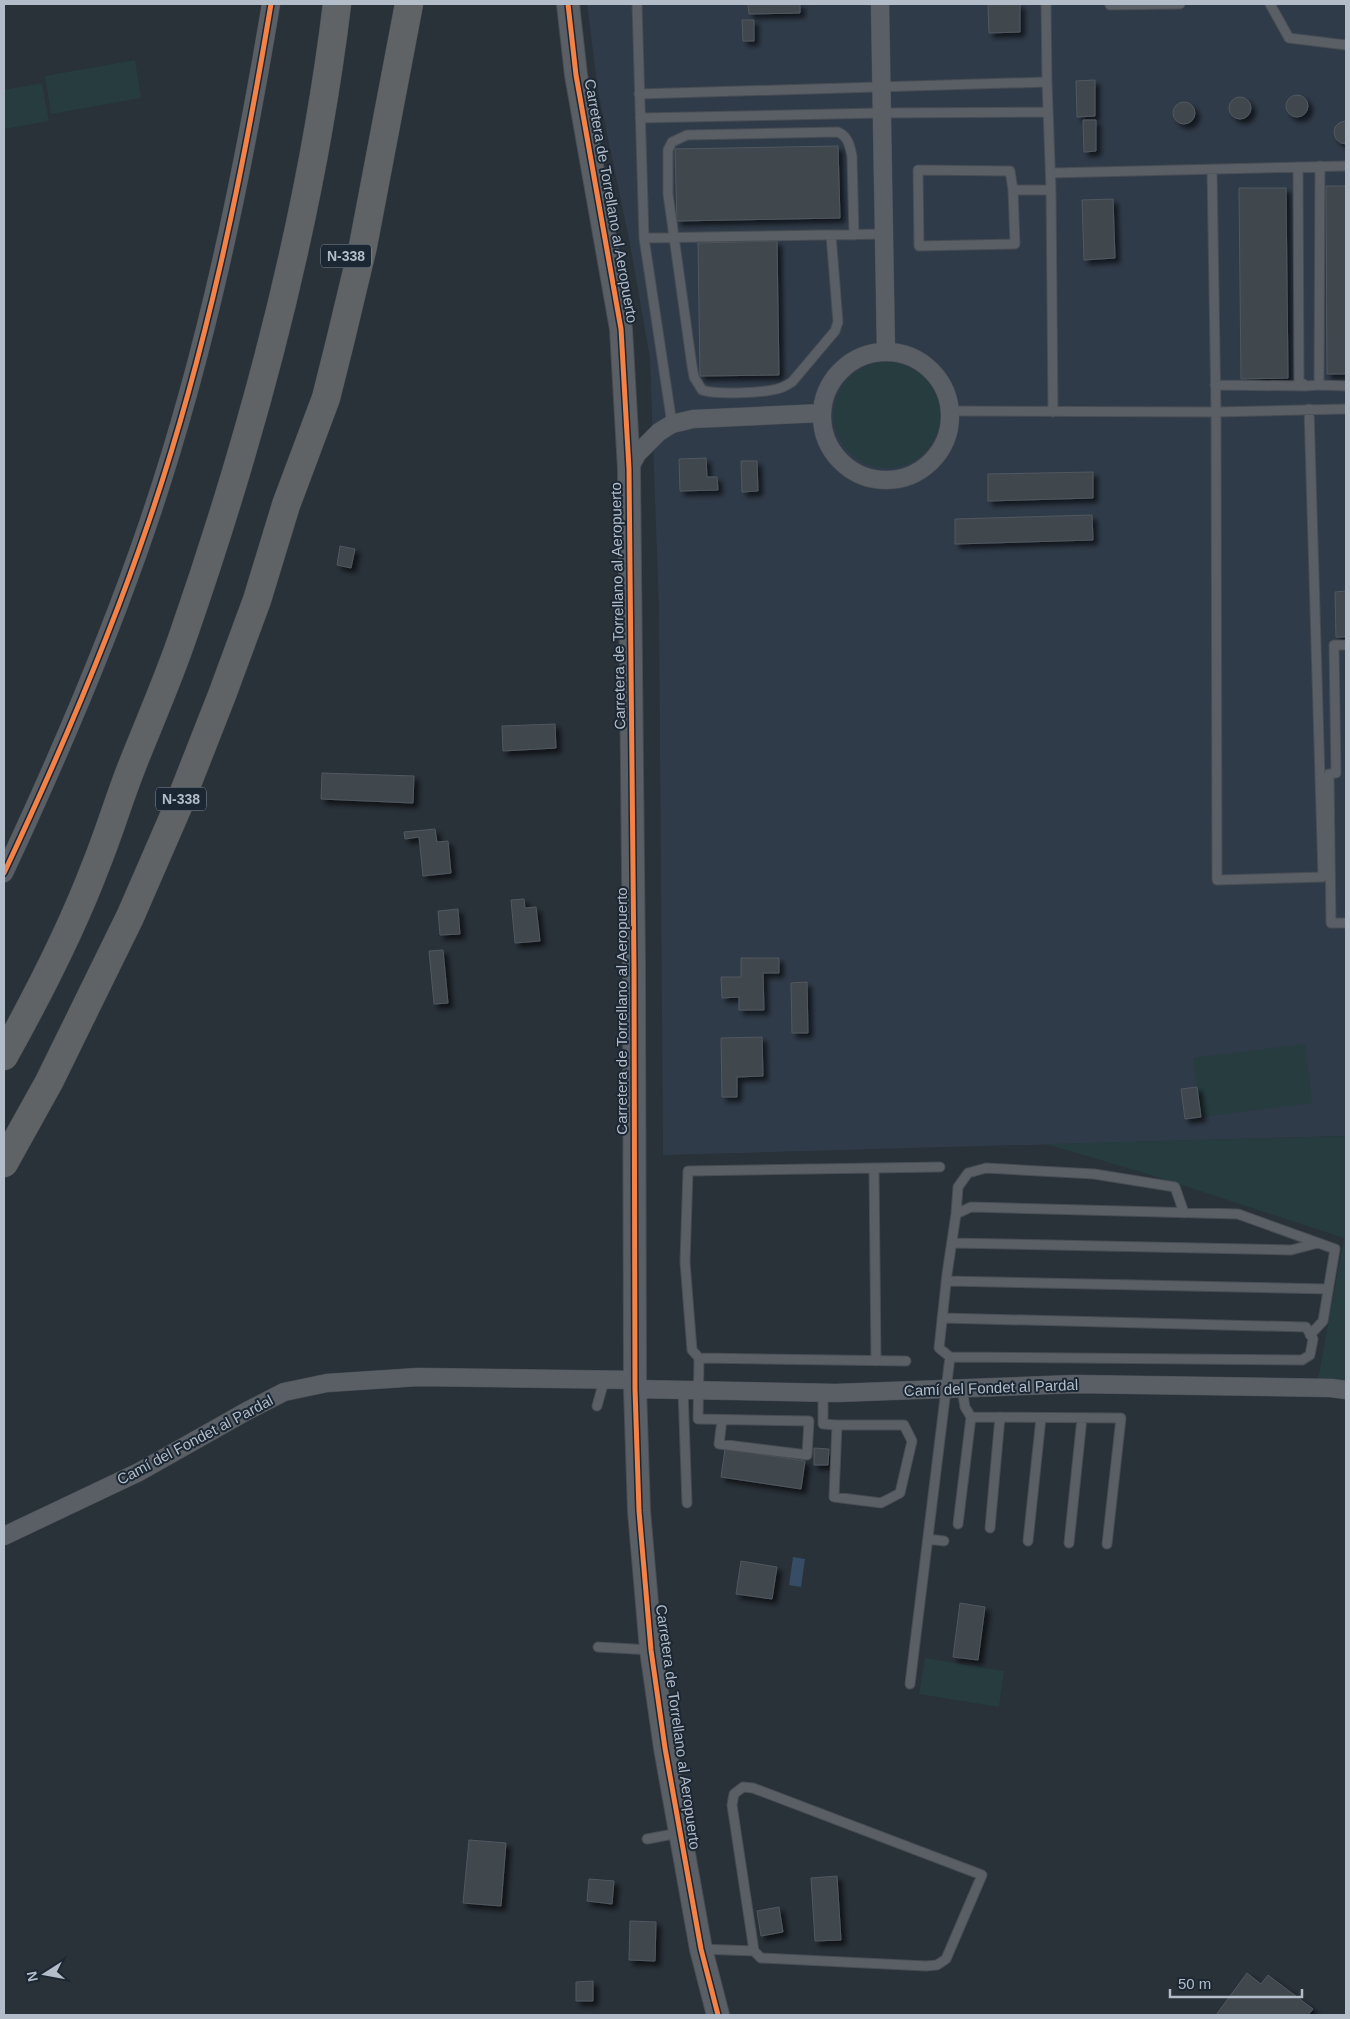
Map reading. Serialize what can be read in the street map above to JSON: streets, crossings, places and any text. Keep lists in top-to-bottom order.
{
  "streets": {
    "highway": ["N-338"],
    "street": ["Carretera de Torrellano al Aeropuerto", "Camí del Fondet al Pardal"]
  },
  "crossings": [
    ["Carretera de Torrellano al Aeropuerto", "Camí del Fondet al Pardal"]
  ],
  "scale_bar": "50 m",
  "north": "left"
}
